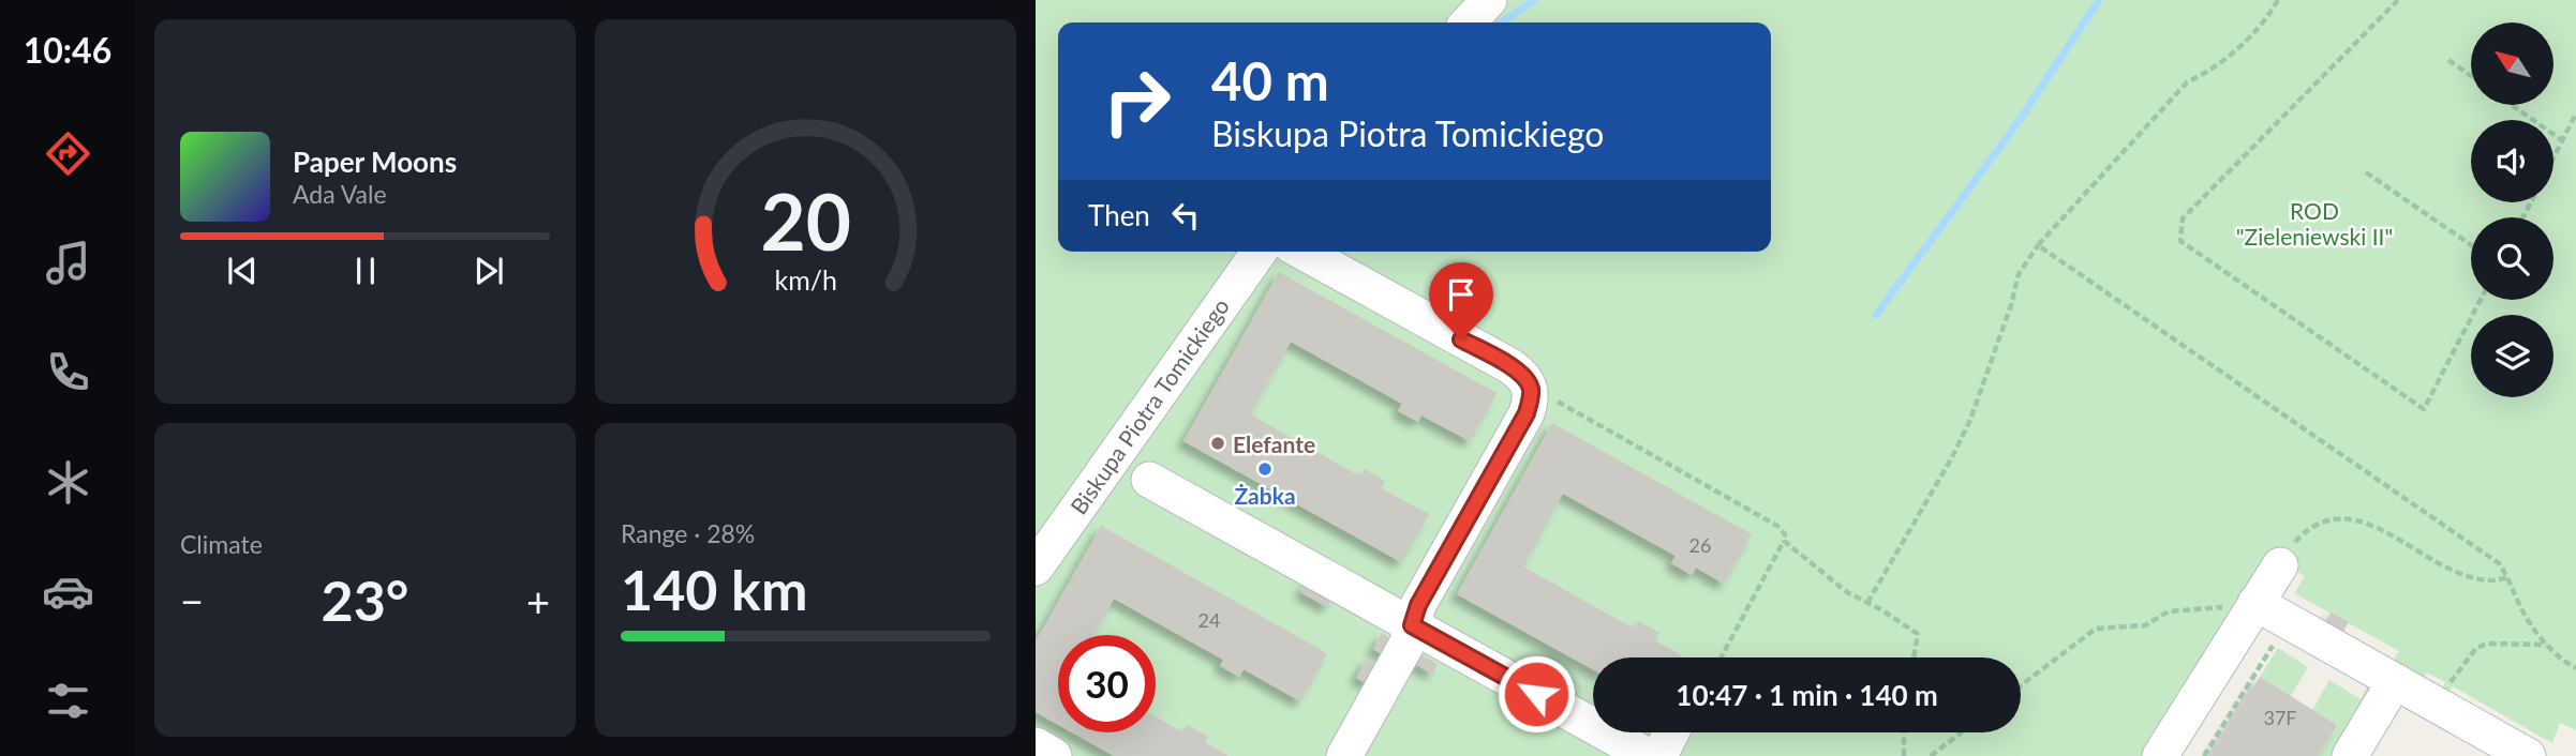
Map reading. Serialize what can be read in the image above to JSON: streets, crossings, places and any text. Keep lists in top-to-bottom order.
{
  "streets": {
    "street": ["Biskupa Piotra Tomickiego"]
  },
  "parks": ["ROD \"Zieleniewski II\""],
  "places": ["Elefante", "Żabka"],
  "house_numbers": ["26", "24", "37F"],
  "north": "top left",
  "page": {
    "tabs": "10:46",
    "turn": ["40 m", "Biskupa Piotra Tomickiego"],
    "song": ["Paper Moons", "Ada Vale"],
    "then": "Then",
    "tile": [
      "Climate",
      ["Range · 28%", "140 km"]
    ],
    "heat": ["−", "23°", "+"],
    "limit": "30",
    "trip": "10:47 · 1 min · 140 m",
    "gauge": ["20", "km/h"]
  }
}
